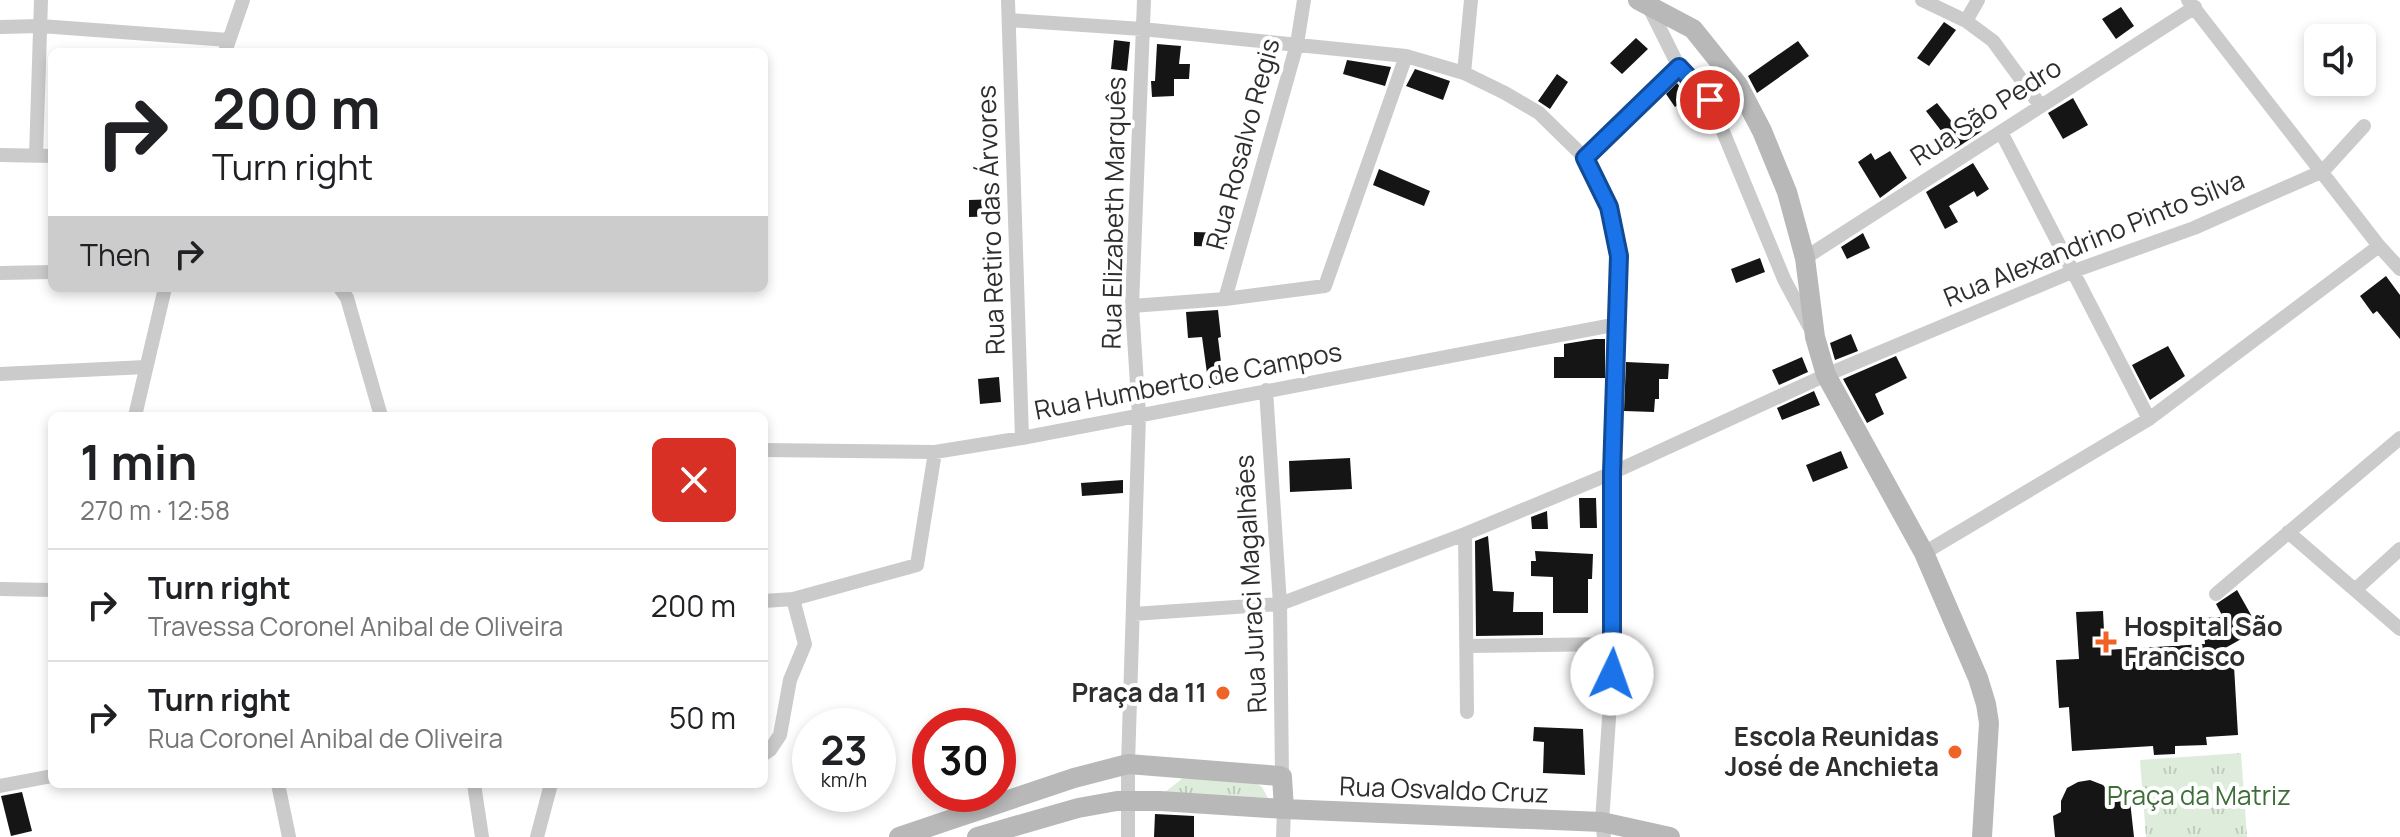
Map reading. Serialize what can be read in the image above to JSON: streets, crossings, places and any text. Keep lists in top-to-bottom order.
{
  "streets": {
    "main road": ["Rua Osvaldo Cruz"],
    "street": [
      "Rua São Pedro",
      "Rua Rosalvo Regis",
      "Rua Elizabeth Marquês",
      "Rua Retiro das Árvores",
      "Rua Alexandrino Pinto Silva",
      "Rua Humberto de Campos",
      "Rua Juraci Magalhães"
    ]
  },
  "crossings": [
    ["Rua Elizabeth Marquês", "Rua Alexandrino Pinto Silva"],
    ["Rua Elizabeth Marquês", "Rua Humberto de Campos"],
    ["Rua Elizabeth Marquês", "Rua Osvaldo Cruz"],
    ["Rua Retiro das Árvores", "Rua Humberto de Campos"],
    ["Rua Alexandrino Pinto Silva", "Rua Juraci Magalhães"],
    ["Rua Humberto de Campos", "Rua Juraci Magalhães"]
  ],
  "parks": ["Praça da Matriz"],
  "places": {
    "health": ["Hospital São Francisco"],
    "other": ["Praça da 11", "Escola Reunidas José de Anchieta"]
  },
  "page": {
    "turn": ["200 m", "Turn right"],
    "then": "Then",
    "heading": ["1 min", "270 m · 12:58"],
    "list": [
      {
        "name": "Turn right",
        "note": "Travessa Coronel Anibal de Oliveira",
        "value": "200 m"
      },
      {
        "name": "Turn right",
        "note": "Rua Coronel Anibal de Oliveira",
        "value": "50 m"
      }
    ],
    "speed": "23 km/h",
    "limit": "30"
  }
}
